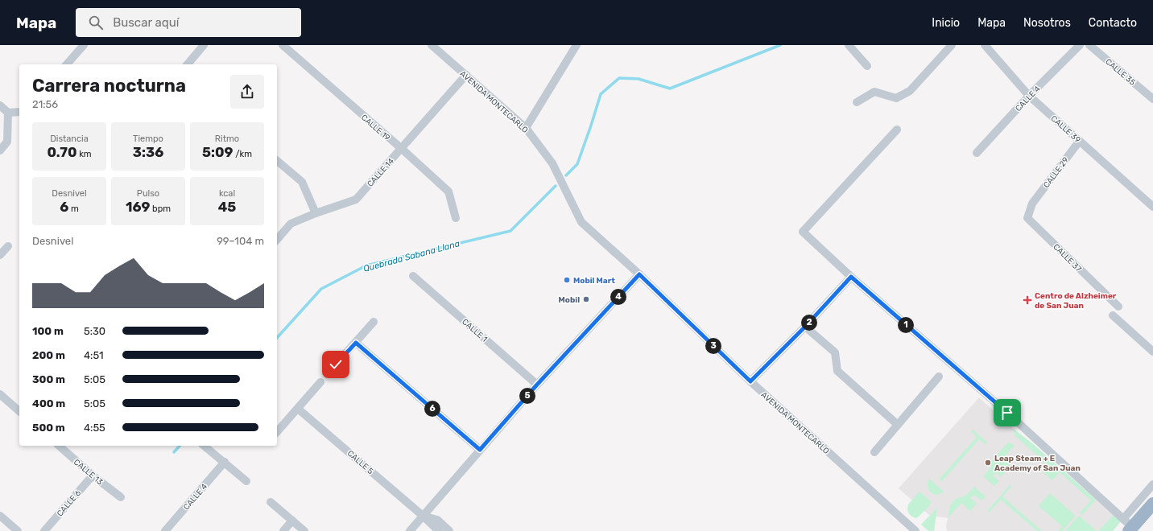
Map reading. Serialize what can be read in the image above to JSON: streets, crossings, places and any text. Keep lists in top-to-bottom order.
{
  "streets": {
    "street": [
      "CALLE 35",
      "CALLE 4",
      "AVENIDA MONTECARLO",
      "CALLE 19",
      "CALLE 39",
      "CALLE 14",
      "CALLE 29",
      "CALLE 37",
      "CALLE 1",
      "CALLE 5",
      "CALLE 13",
      "CALLE 6"
    ]
  },
  "crossings": [
    ["CALLE 4", "CALLE 39"],
    ["AVENIDA MONTECARLO", "CALLE 14"],
    ["CALLE 19", "CALLE 14"],
    ["CALLE 39", "CALLE 29"],
    ["CALLE 29", "CALLE 37"],
    ["CALLE 13", "CALLE 6"]
  ],
  "water": ["Quebrada Sabana Llana"],
  "places": {
    "other": ["Mobil Mart", "Mobil", "Leap Steam + E Academy of San Juan"],
    "health": ["Centro de Alzheimer de San Juan"]
  },
  "page": {
    "header": "Mapa",
    "search": "Buscar aquí",
    "nav": [
      "Inicio",
      "Mapa",
      "Nosotros",
      "Contacto"
    ],
    "heading": ["Carrera nocturna", "21:56"],
    "stats": [
      ["Distancia", "0.70 km"],
      ["Tiempo", "3:36"],
      ["Ritmo", "5:09 /km"],
      ["Desnivel", "6 m"],
      ["Pulso", "169 bpm"],
      ["kcal", "45"]
    ],
    "chart": ["Desnivel", "99–104 m"],
    "pins": [
      "4",
      "2",
      "1",
      "3",
      "5",
      "6"
    ],
    "list": [
      {
        "name": "100 m",
        "note": "5:30"
      },
      {
        "name": "200 m",
        "note": "4:51"
      },
      {
        "name": "300 m",
        "note": "5:05"
      },
      {
        "name": "400 m",
        "note": "5:05"
      },
      {
        "name": "500 m",
        "note": "4:55"
      }
    ]
  }
}
